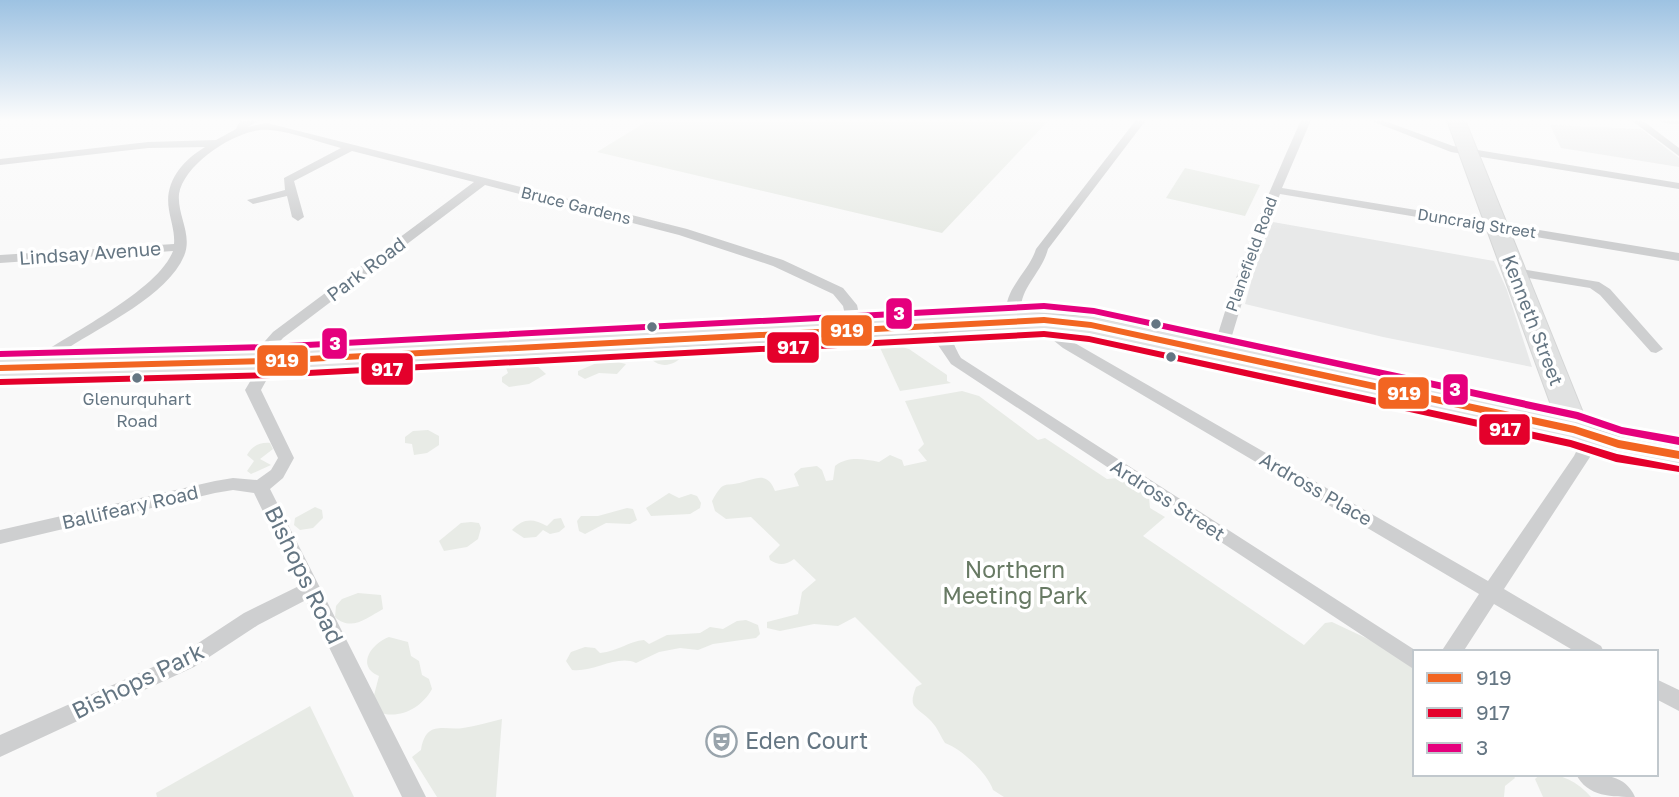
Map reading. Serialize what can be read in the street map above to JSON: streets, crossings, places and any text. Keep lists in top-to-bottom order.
{
  "streets": {
    "highway": ["Kenneth Street"],
    "street": [
      "Bruce Gardens",
      "Duncraig Street",
      "Lindsay Avenue",
      "Planefield Road",
      "Park Road",
      "Ardross Place",
      "Ardross Street",
      "Ballifeary Road",
      "Bishops Road",
      "Bishops Park"
    ]
  },
  "crossings": [
    ["Bruce Gardens", "Park Road"],
    ["Duncraig Street", "Planefield Road"],
    ["Duncraig Street", "Kenneth Street"],
    ["Park Road", "Bishops Road"],
    ["Kenneth Street", "Ardross Place"],
    ["Ballifeary Road", "Bishops Road"],
    ["Bishops Road", "Bishops Park"]
  ],
  "parks": ["Northern Meeting Park"],
  "places": {
    "other": ["Glenurquhart Road"],
    "theatre": ["Eden Court"]
  },
  "lines": ["transit line 3", "transit line 919", "transit line 917"],
  "legend": ["919", "917", "3"]
}
